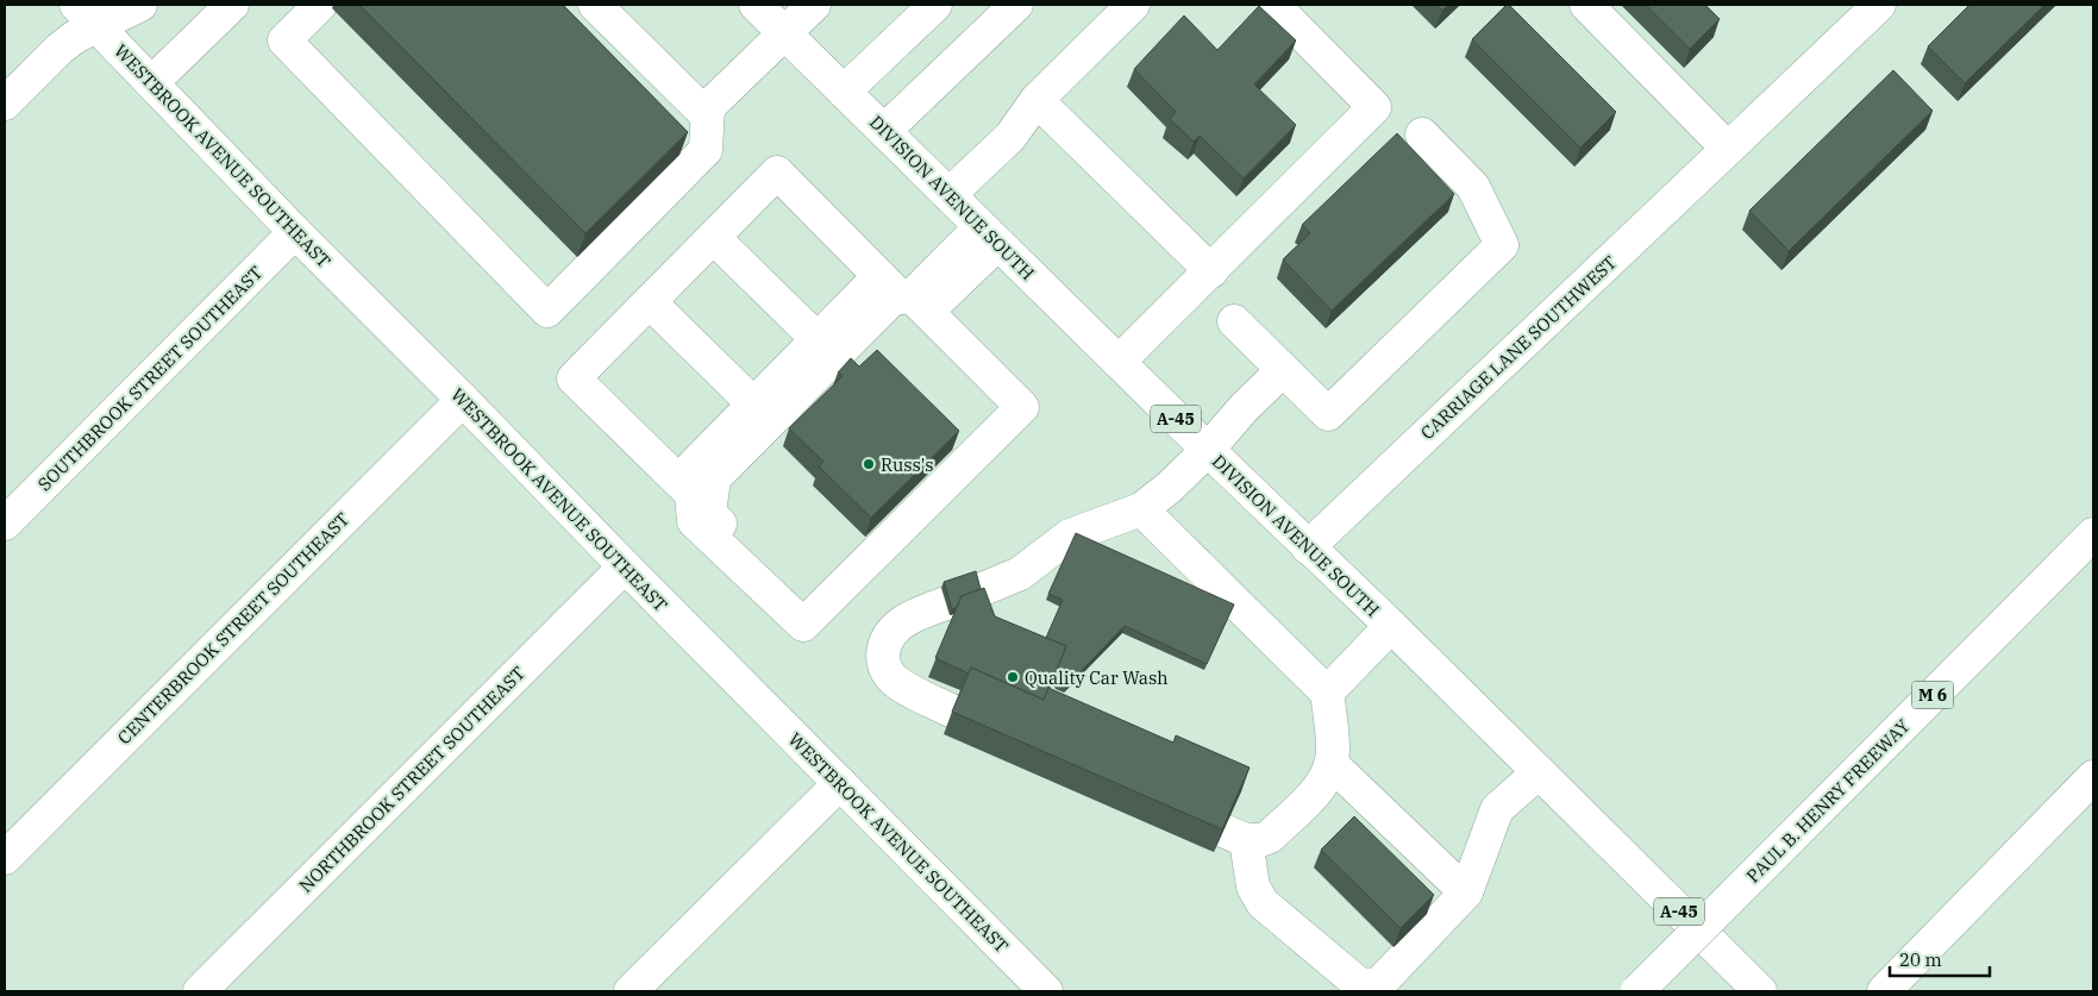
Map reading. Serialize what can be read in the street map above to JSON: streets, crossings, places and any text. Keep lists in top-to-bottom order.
{
  "streets": {
    "main road": [
      "WESTBROOK AVENUE SOUTHEAST",
      "DIVISION AVENUE SOUTH",
      "CARRIAGE LANE SOUTHWEST",
      "SOUTHBROOK STREET SOUTHEAST",
      "A-45",
      "CENTERBROOK STREET SOUTHEAST",
      "M 6",
      "NORTHBROOK STREET SOUTHEAST",
      "PAUL B. HENRY FREEWAY"
    ]
  },
  "crossings": [
    ["WESTBROOK AVENUE SOUTHEAST", "SOUTHBROOK STREET SOUTHEAST"],
    ["WESTBROOK AVENUE SOUTHEAST", "CENTERBROOK STREET SOUTHEAST"],
    ["WESTBROOK AVENUE SOUTHEAST", "NORTHBROOK STREET SOUTHEAST"],
    ["DIVISION AVENUE SOUTH", "CARRIAGE LANE SOUTHWEST"]
  ],
  "places": ["Russ's", "Quality Car Wash"],
  "scale_bar": "20 m"
}
